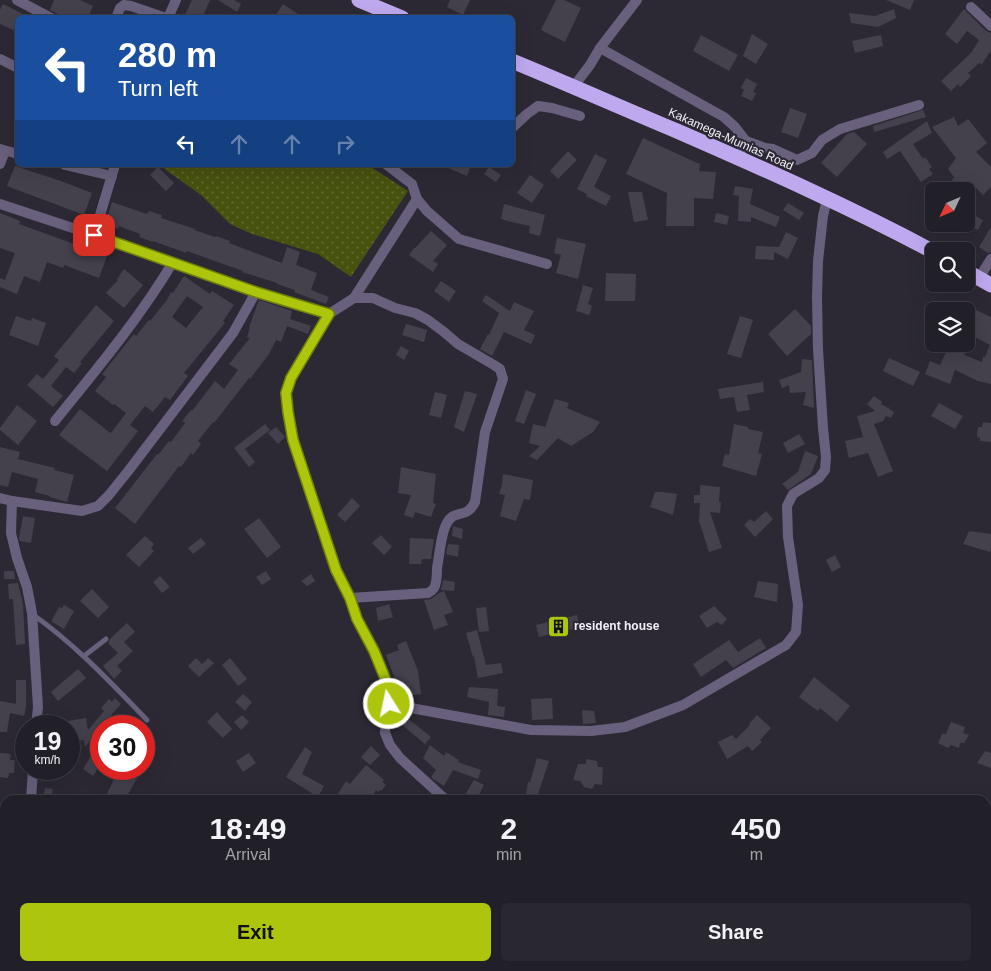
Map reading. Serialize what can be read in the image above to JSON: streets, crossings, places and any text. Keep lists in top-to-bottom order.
{
  "streets": {
    "highway": ["Kakamega-Mumias Road"]
  },
  "places": {
    "building": ["resident house"]
  },
  "north": "bottom left",
  "page": {
    "turn": ["280 m", "Turn left"],
    "speed": "19 km/h",
    "limit": "30",
    "eta": [
      "18:49",
      "Arrival",
      "2",
      "min",
      "450",
      "m"
    ],
    "buttons": ["Exit", "Share"]
  }
}
